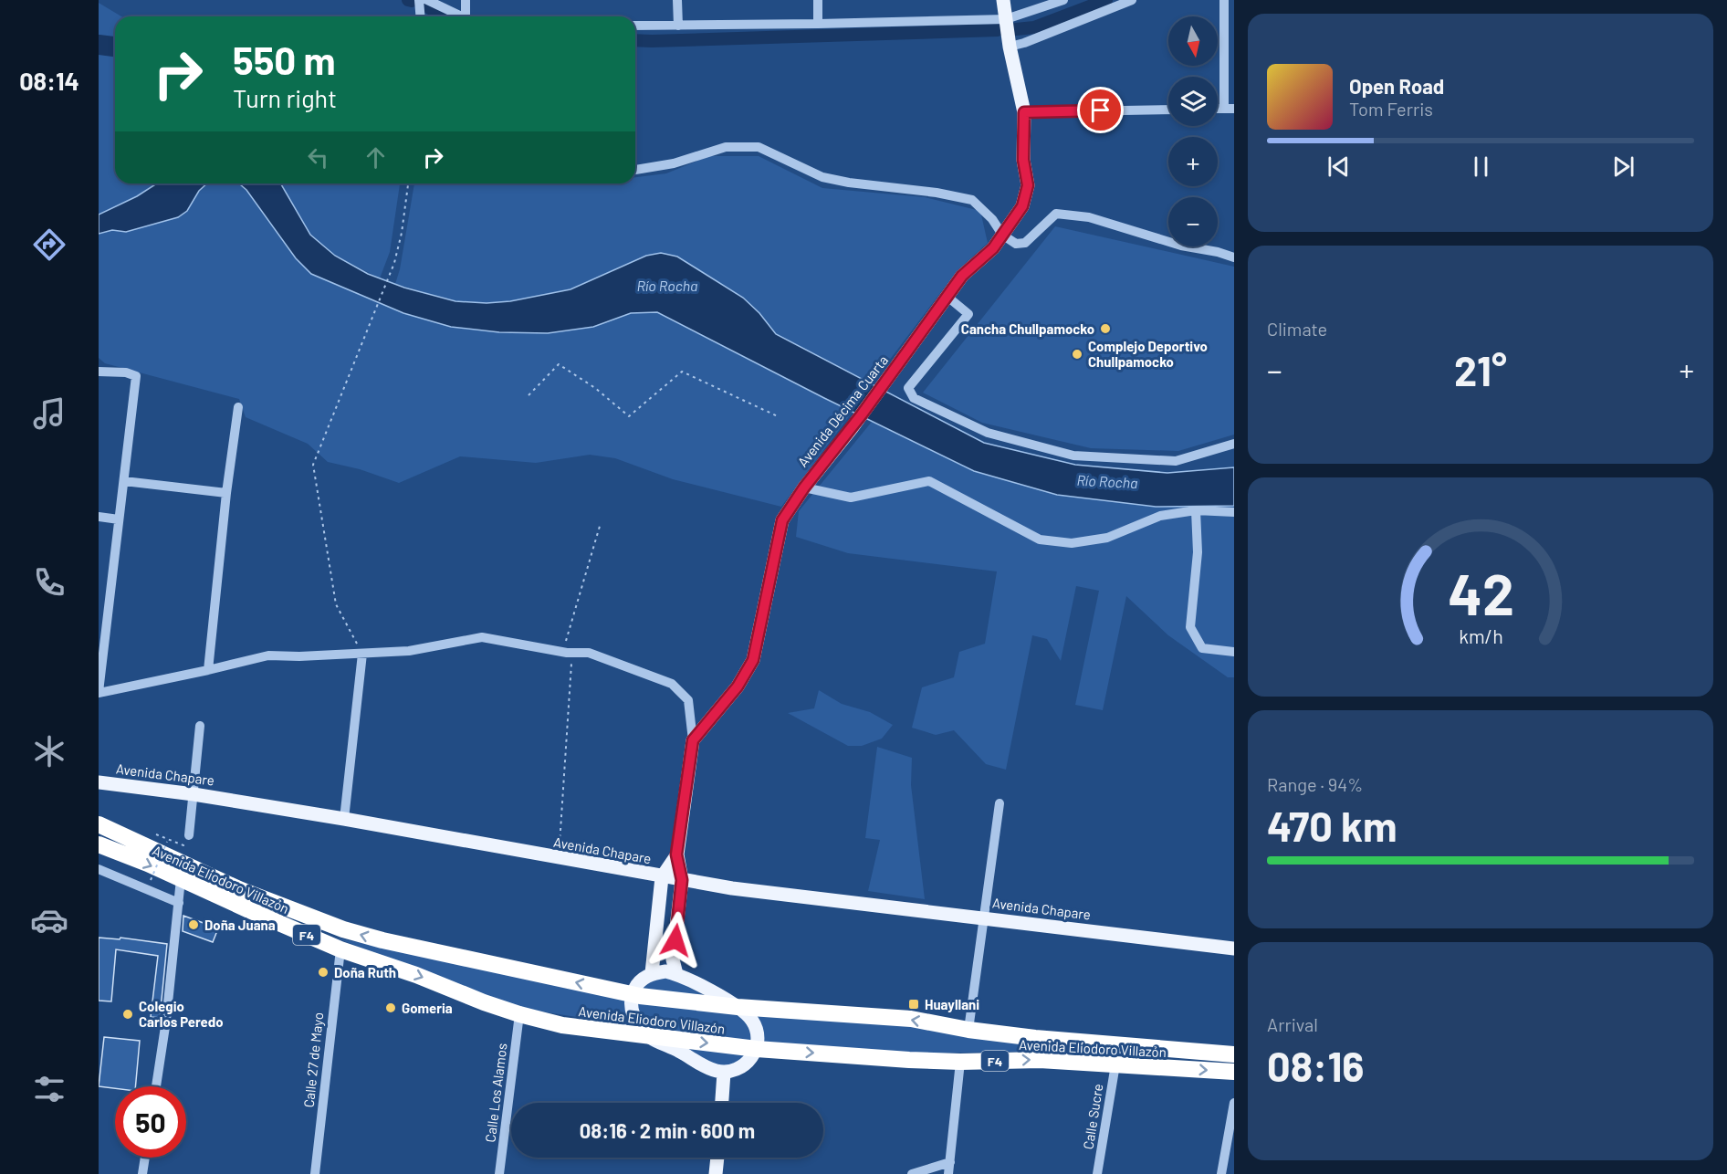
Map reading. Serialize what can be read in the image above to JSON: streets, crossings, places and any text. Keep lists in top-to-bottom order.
{
  "streets": {
    "highway": ["Avenida Eliodoro Villazón", "F4"],
    "main road": ["Avenida Décima Cuarta", "Avenida Chapare"],
    "street": ["Calle 27 de Mayo", "Calle Los Alamos", "Calle Sucre"]
  },
  "crossings": [
    ["Avenida Eliodoro Villazón", "Calle 27 de Mayo"],
    ["Avenida Eliodoro Villazón", "Calle Los Alamos"],
    ["Avenida Eliodoro Villazón", "Calle Sucre"]
  ],
  "water": ["Río Rocha"],
  "places": {
    "other": [
      "Cancha Chullpamocko",
      "Complejo Deportivo Chullpamocko",
      "Doña Juana",
      "Doña Ruth",
      "Gomeria",
      "Colegio Carlos Peredo"
    ],
    "transit": ["Huayllani"]
  },
  "north": "bottom",
  "page": {
    "tabs": "08:14",
    "map_buttons": ["+", "−"],
    "turn": ["550 m", "Turn right"],
    "song": ["Open Road", "Tom Ferris"],
    "tile": [
      "Climate",
      ["Range · 94%", "470 km"],
      ["Arrival", "08:16"]
    ],
    "heat": ["−", "21°", "+"],
    "limit": "50",
    "trip": "08:16 · 2 min · 600 m",
    "gauge": ["42", "km/h"]
  }
}
